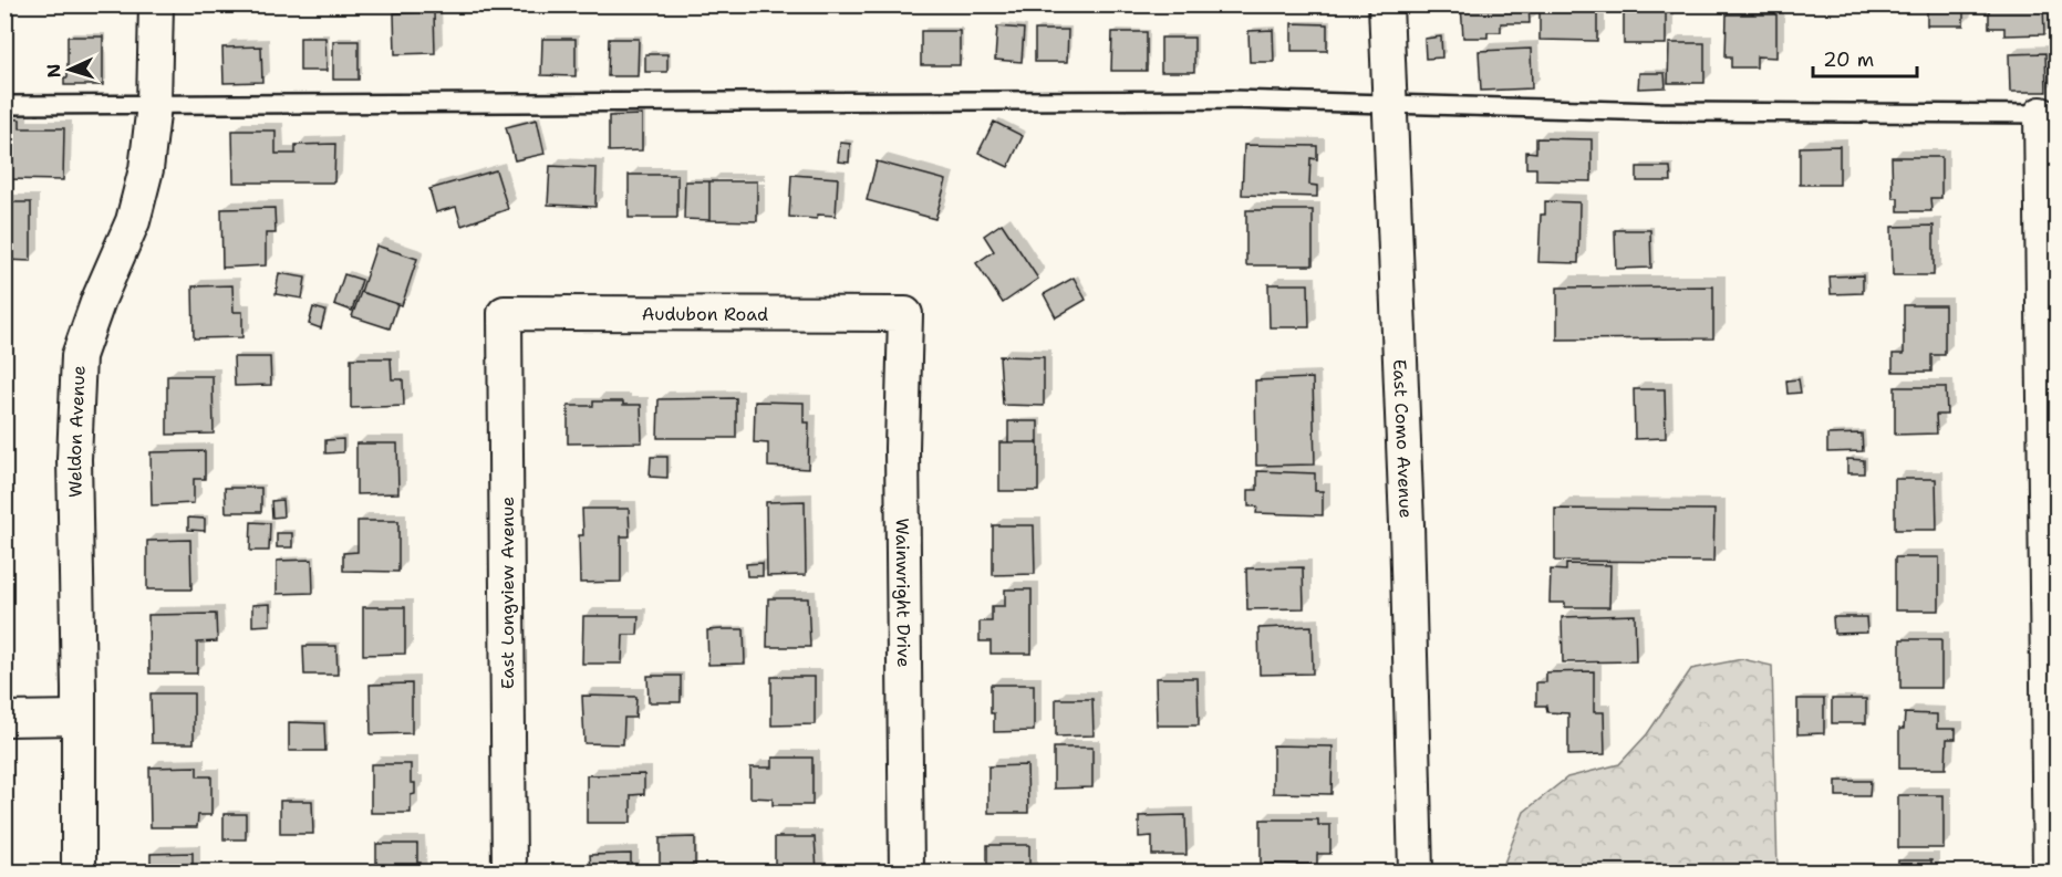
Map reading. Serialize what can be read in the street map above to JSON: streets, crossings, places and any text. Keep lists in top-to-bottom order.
{
  "streets": {
    "street": [
      "Audubon Road",
      "Weldon Avenue",
      "East Como Avenue",
      "East Longview Avenue",
      "Wainwright Drive"
    ]
  },
  "crossings": [
    ["Audubon Road", "East Longview Avenue"],
    ["Audubon Road", "Wainwright Drive"]
  ],
  "scale_bar": "20 m",
  "north": "left"
}
